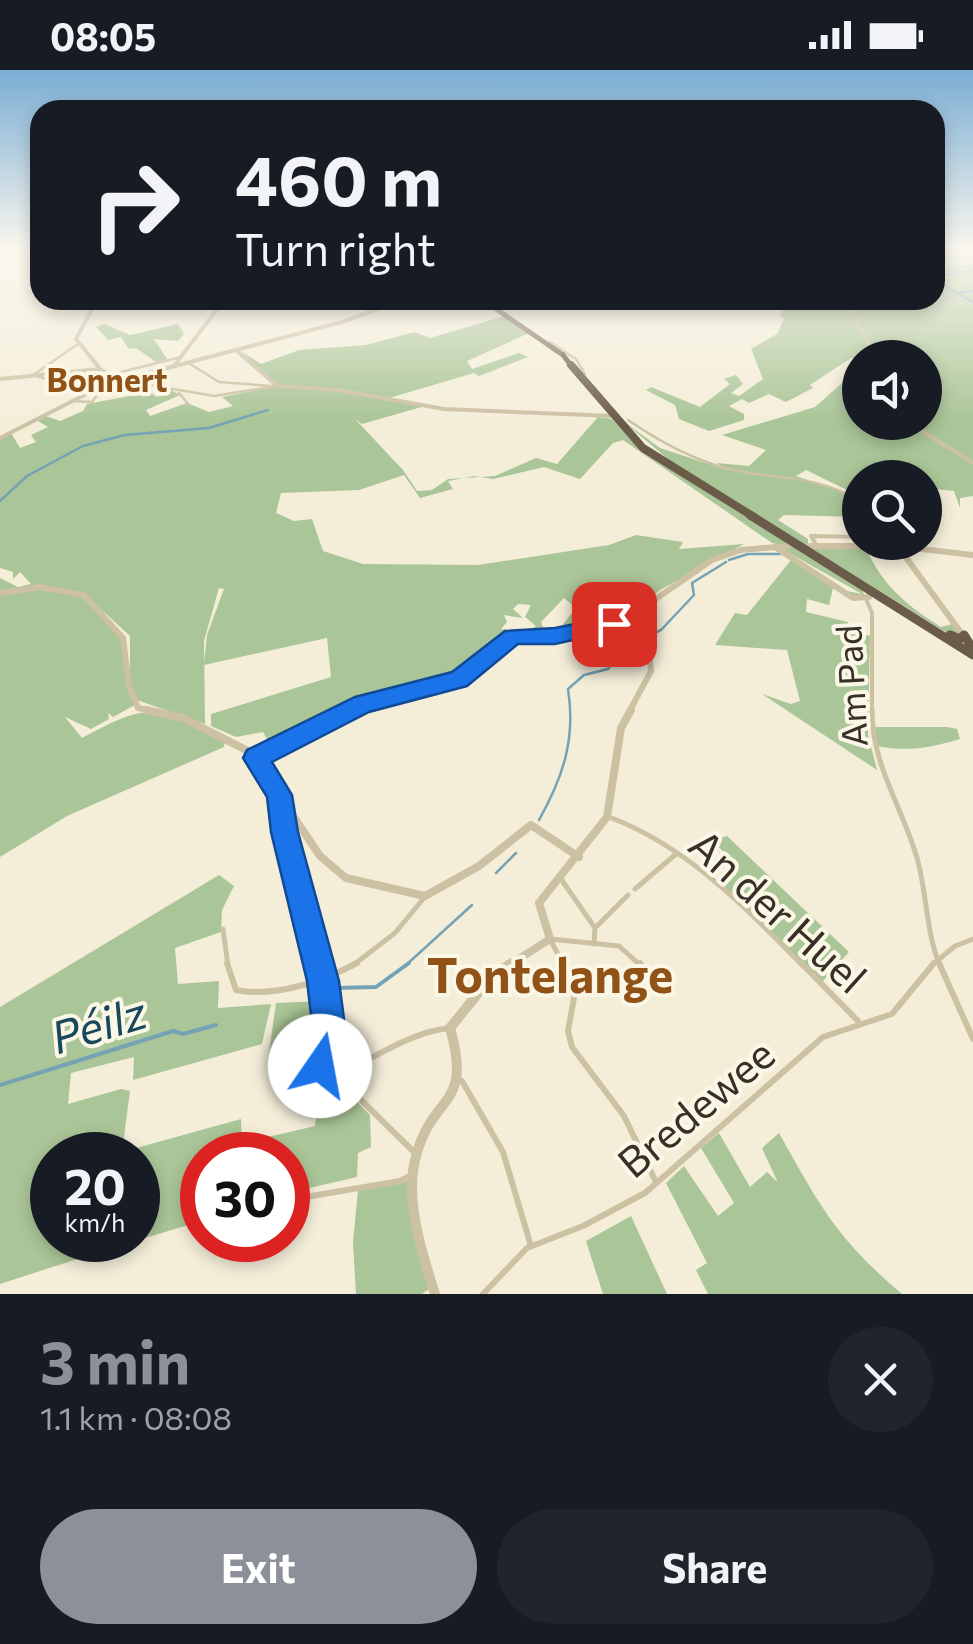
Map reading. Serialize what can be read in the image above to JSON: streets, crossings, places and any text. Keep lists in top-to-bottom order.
{
  "streets": {
    "street": ["Am Pad", "An der Huel", "Bredewee"]
  },
  "crossings": [
    ["Am Pad", "Bredewee"],
    ["An der Huel", "Bredewee"]
  ],
  "districts": ["Bonnert", "Tontelange"],
  "water": ["Péilz"],
  "page": {
    "status": "08:05",
    "turn": ["460 m", "Turn right"],
    "speed": "20 km/h",
    "limit": "30",
    "heading": ["3 min", "1.1 km · 08:08"],
    "buttons": ["Exit", "Share"]
  }
}
